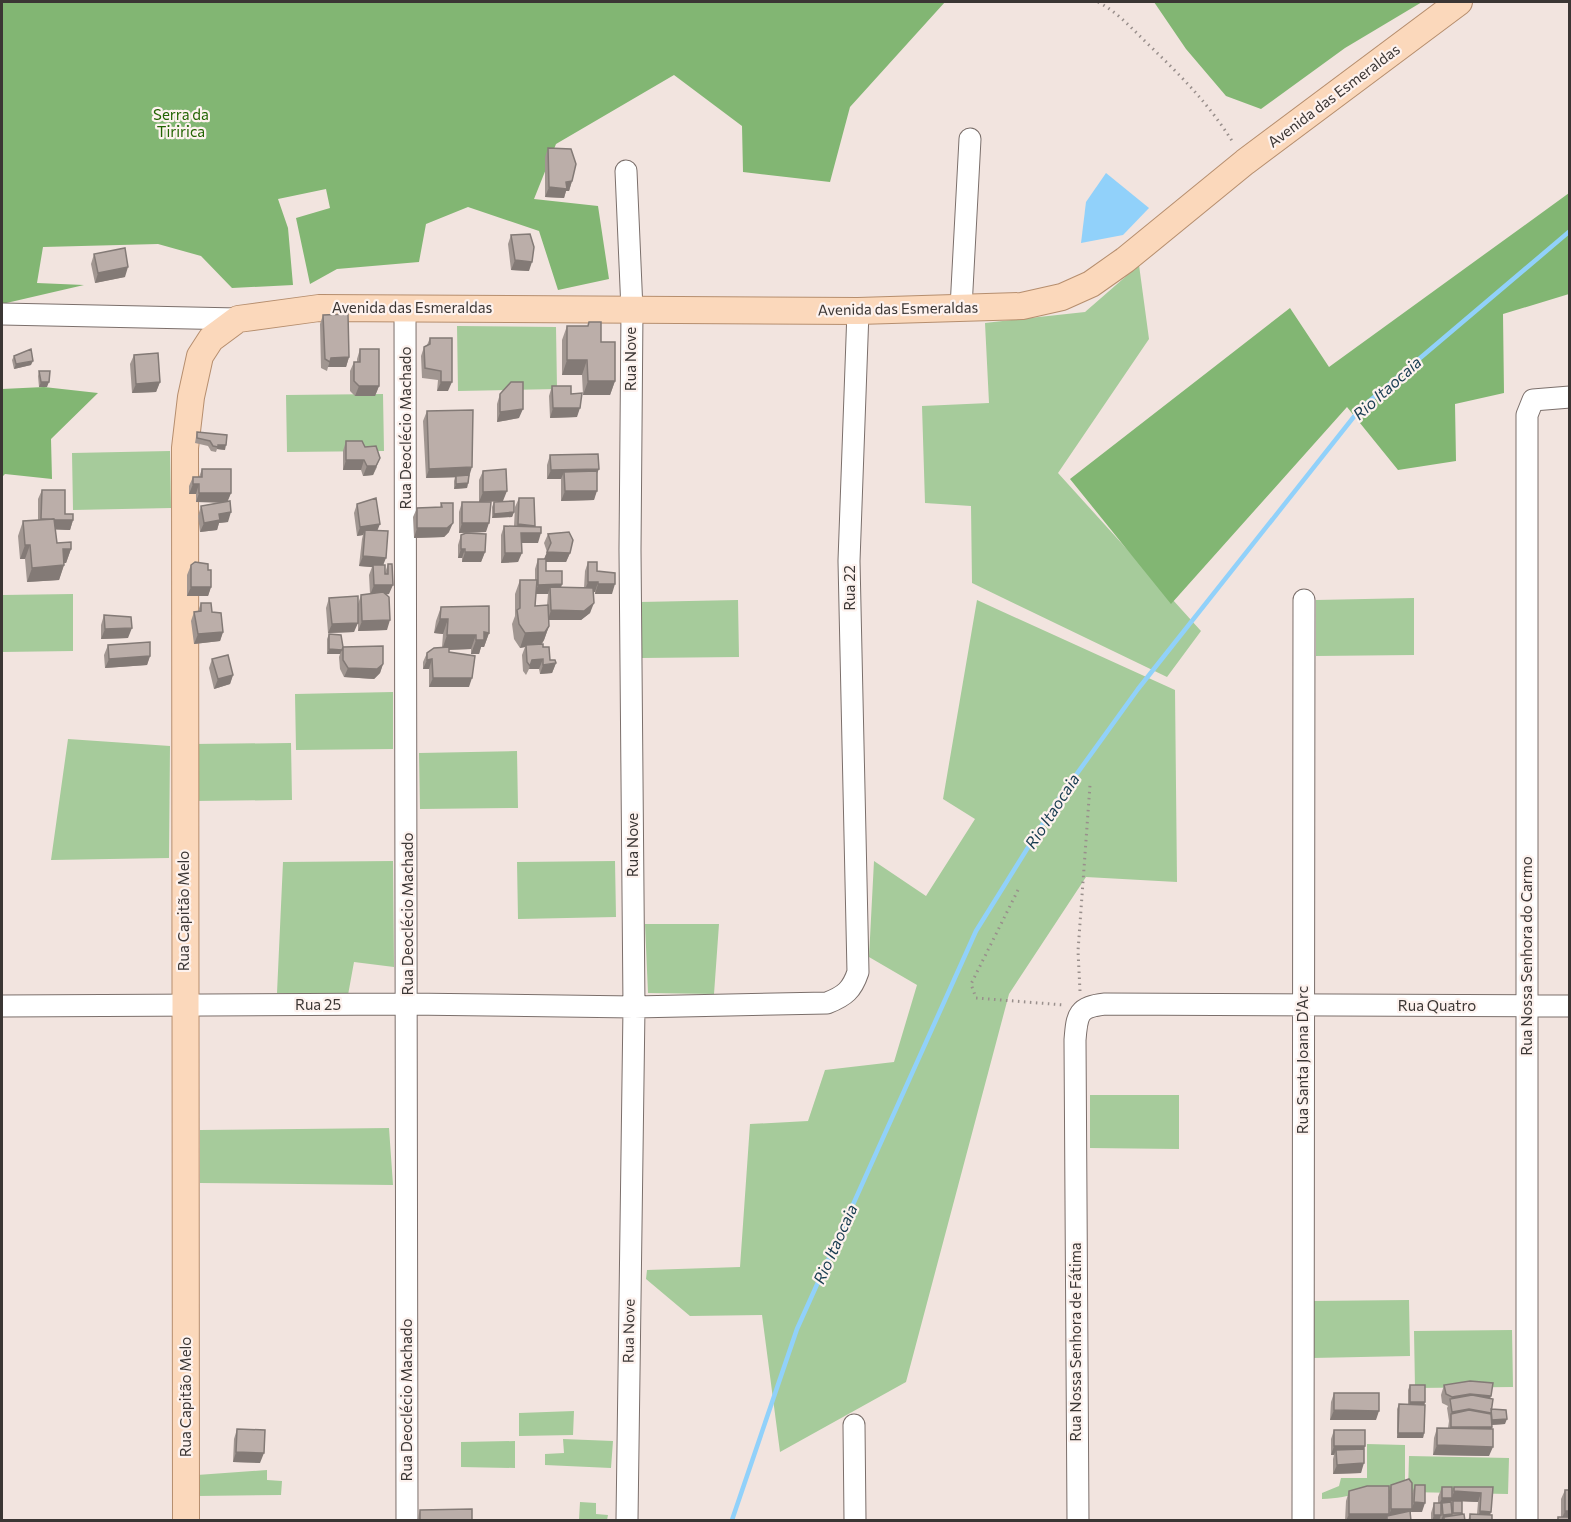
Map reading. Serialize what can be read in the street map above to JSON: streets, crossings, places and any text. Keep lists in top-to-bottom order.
{
  "streets": {
    "main road": ["Avenida das Esmeraldas", "Rua Capitão Melo"],
    "street": [
      "Rua Nove",
      "Rua Deoclécio Machado",
      "Rua 22",
      "Rua Nossa Senhora do Carmo",
      "Rua 25",
      "Rua Quatro",
      "Rua Santa Joana D'Arc",
      "Rua Nossa Senhora de Fátima"
    ]
  },
  "crossings": [
    ["Avenida das Esmeraldas", "Rua Nove"],
    ["Avenida das Esmeraldas", "Rua Deoclécio Machado"],
    ["Avenida das Esmeraldas", "Rua 22"],
    ["Avenida das Esmeraldas", "Rua Capitão Melo"],
    ["Rua Nove", "Rua 22"],
    ["Rua Nove", "Rua 25"],
    ["Rua Deoclécio Machado", "Rua 25"],
    ["Rua 22", "Rua 25"],
    ["Rua Capitão Melo", "Rua 25"],
    ["Rua Nossa Senhora do Carmo", "Rua Quatro"],
    ["Rua Quatro", "Rua Santa Joana D'Arc"],
    ["Rua Quatro", "Rua Nossa Senhora de Fátima"]
  ],
  "water": ["Rio Itaocaia"],
  "parks": ["Serra da Tiririca"]
}
